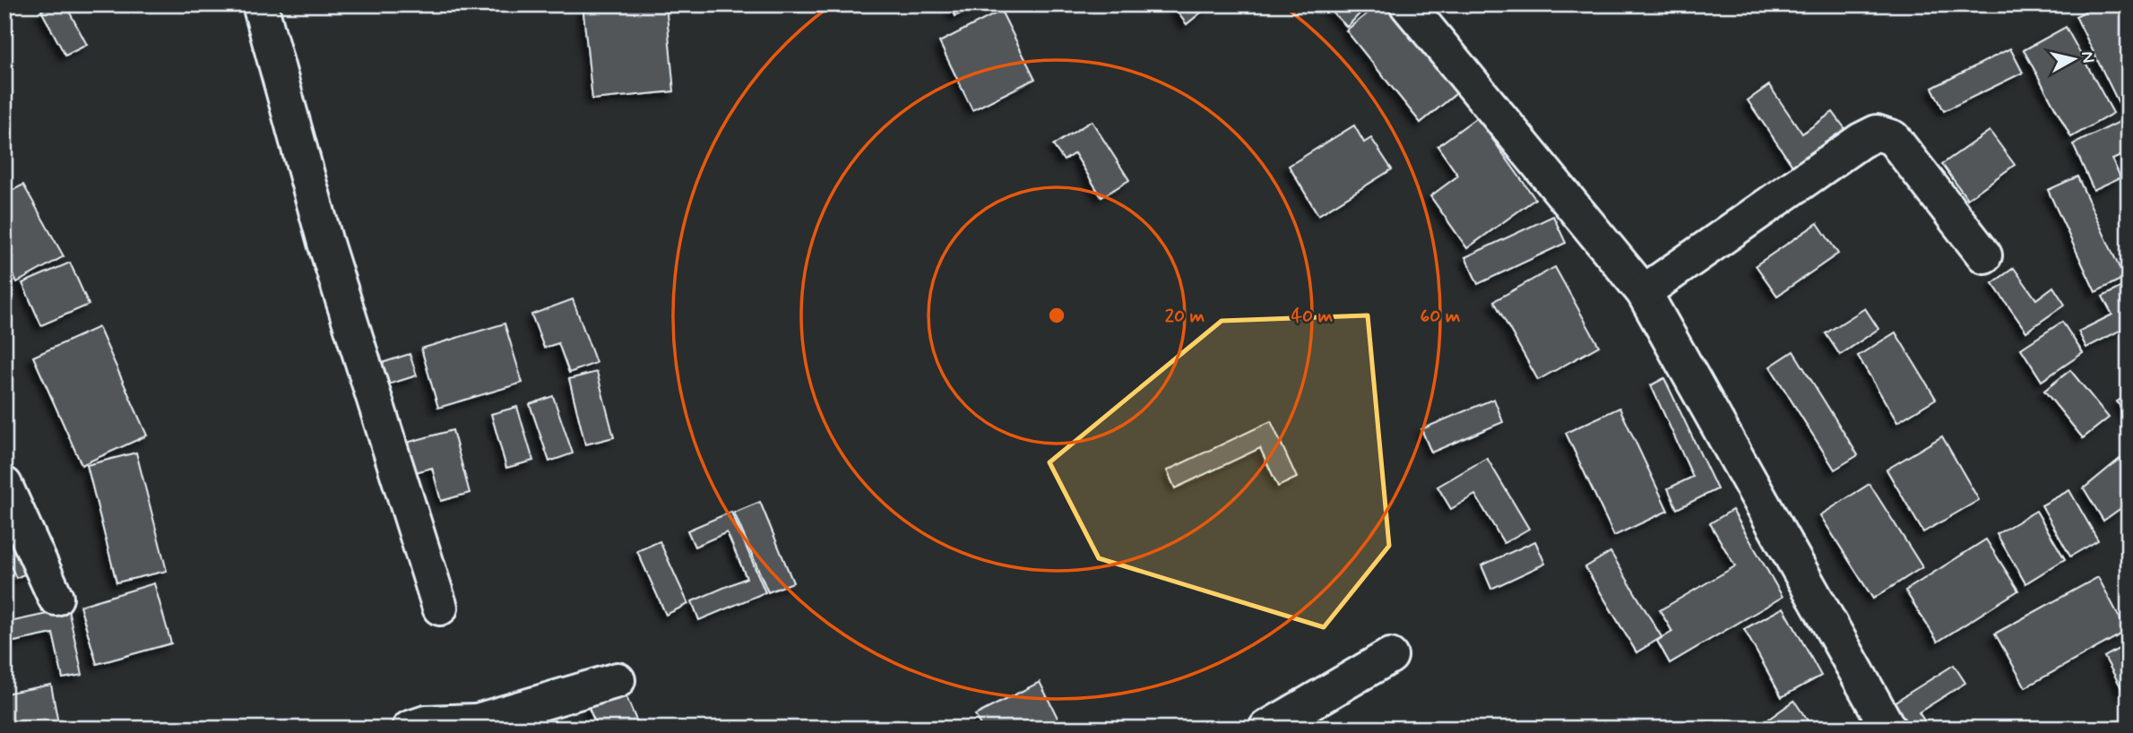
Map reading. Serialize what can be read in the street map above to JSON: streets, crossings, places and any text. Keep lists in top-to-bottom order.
{
  "north": "right",
  "rings": ["20 m", "40 m", "60 m"]
}
